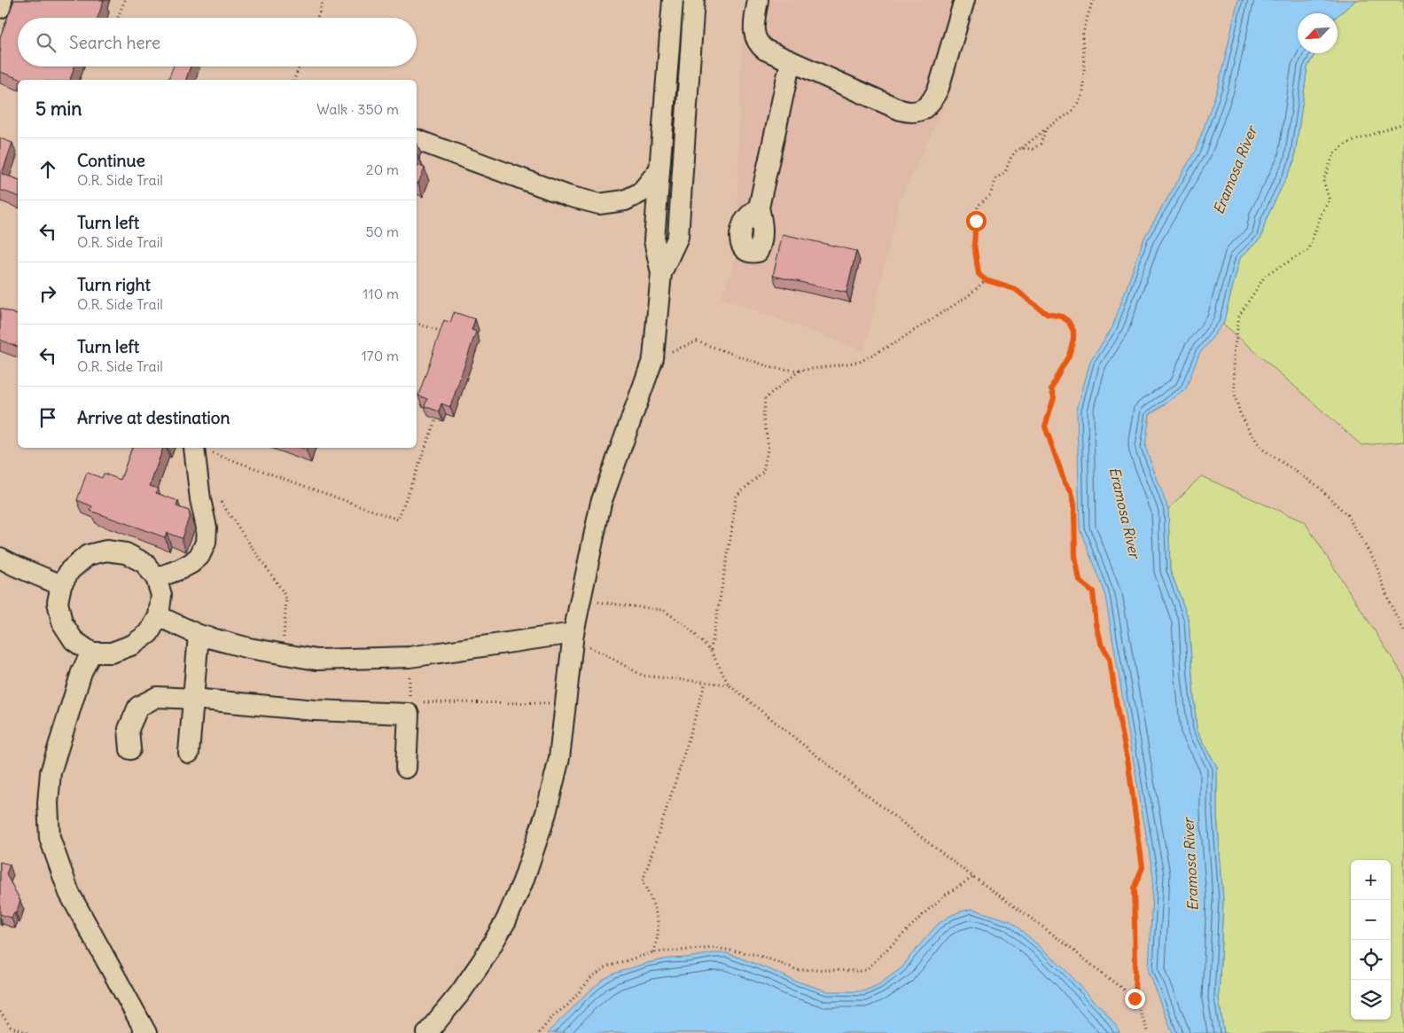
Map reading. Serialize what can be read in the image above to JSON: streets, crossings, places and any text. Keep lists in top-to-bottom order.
{
  "water": ["Eramosa River"],
  "north": "bottom left",
  "page": {
    "search": "Search here",
    "heading": ["5 min", "Walk · 350 m"],
    "list": [
      ["Continue", "O.R. Side Trail", "20 m"],
      ["Turn left", "O.R. Side Trail", "50 m"],
      ["Turn right", "O.R. Side Trail", "110 m"],
      ["Turn left", "O.R. Side Trail", "170 m"],
      "Arrive at destination"
    ],
    "map_buttons": ["+", "−"]
  }
}
